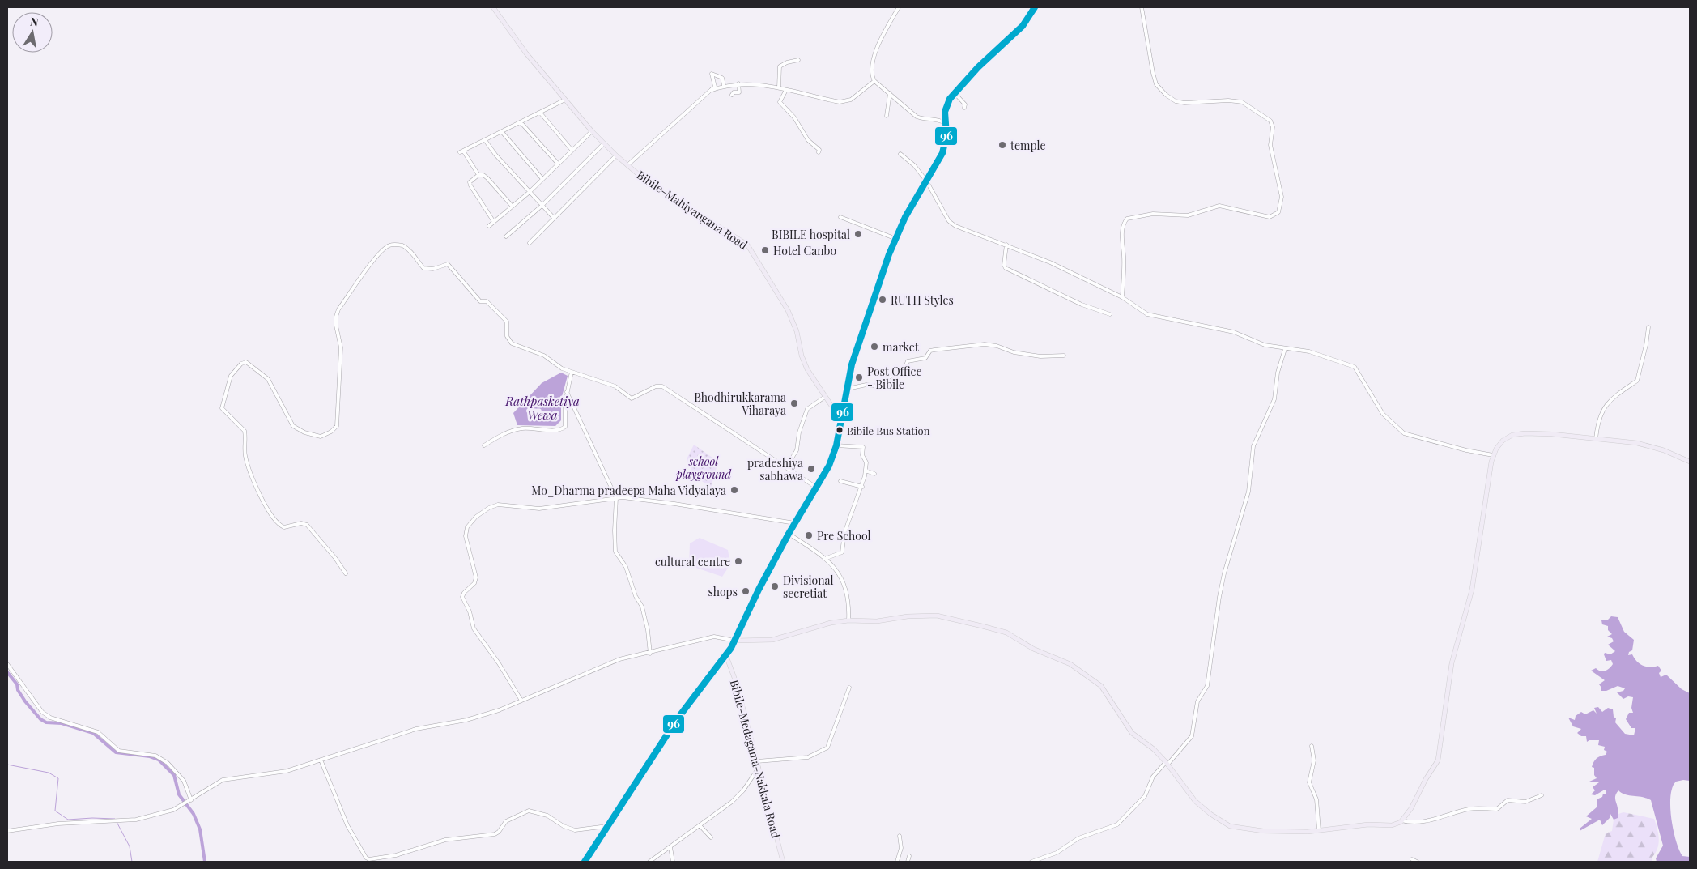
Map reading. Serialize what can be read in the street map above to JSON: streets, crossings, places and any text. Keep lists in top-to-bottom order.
{
  "streets": {
    "main road": ["Bibile-Mahiyangana Road", "Bibile-Medagama-Nakkala Road"]
  },
  "water": ["Rathpasketiya Wewa"],
  "parks": ["school playground"],
  "places": [
    "temple",
    "BIBILE hospital",
    "Hotel Canbo",
    "RUTH Styles",
    "market",
    "Post Office - Bibile",
    "Bhodhirukkarama Viharaya",
    "Bibile Bus Station",
    "pradeshiya sabhawa",
    "Mo_Dharma pradeepa Maha Vidyalaya",
    "Pre School",
    "cultural centre",
    "Divisional secretiat",
    "shops"
  ],
  "lines": ["transit line 96"],
  "north": "top"
}
